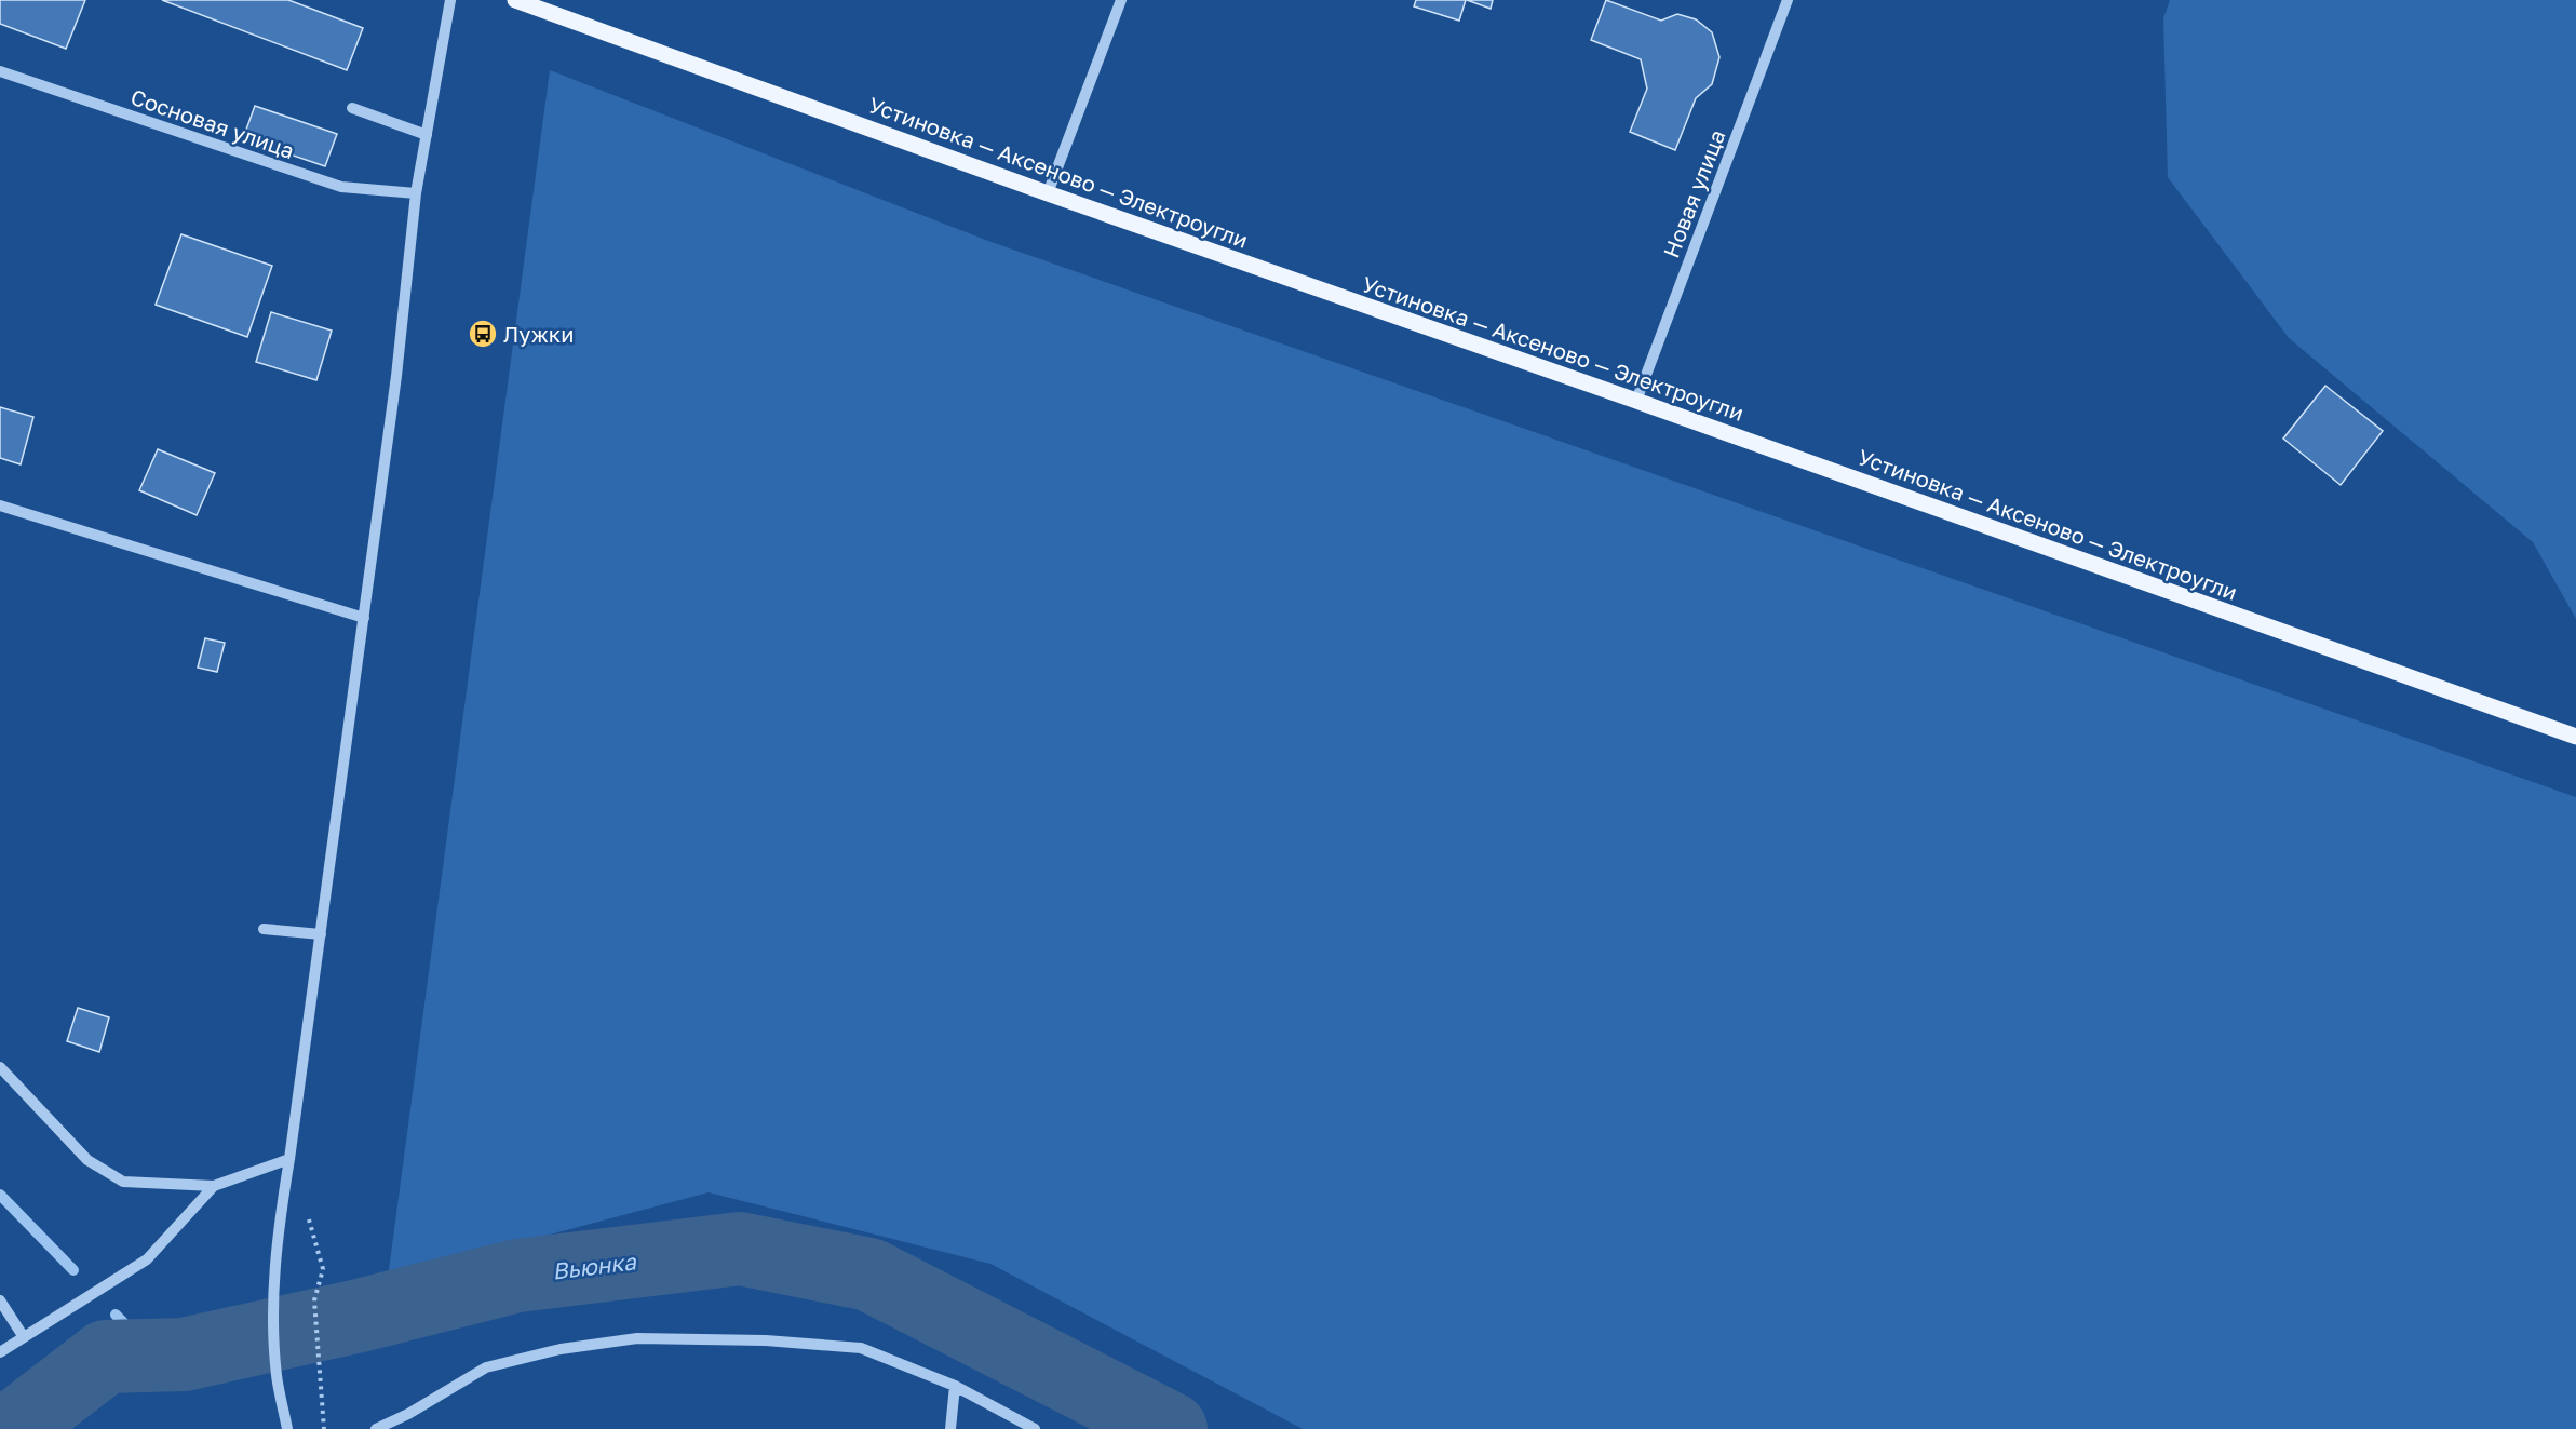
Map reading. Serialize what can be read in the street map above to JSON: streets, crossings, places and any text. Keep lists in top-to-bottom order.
{
  "streets": {
    "main road": ["Устиновка — Аксеново — Электроугли"],
    "street": ["Сосновая улица", "Новая улица"]
  },
  "crossings": [
    ["Устиновка — Аксеново — Электроугли", "Новая улица"]
  ],
  "water": ["Вьюнка"],
  "places": {
    "bus stop": ["Лужки"]
  }
}
